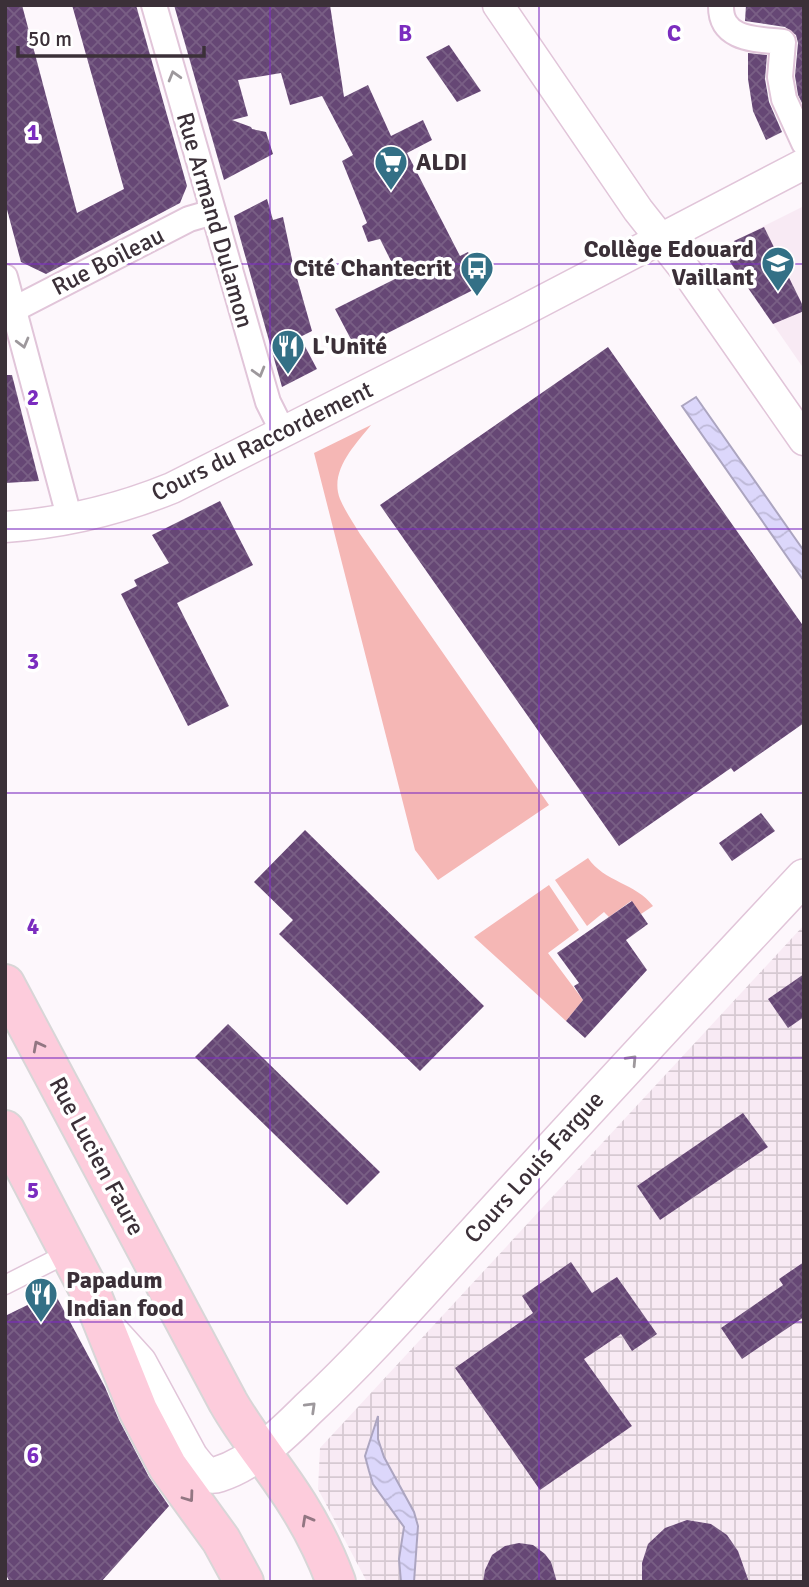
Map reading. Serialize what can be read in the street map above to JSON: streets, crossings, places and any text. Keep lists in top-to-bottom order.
{
  "streets": {
    "main road": ["Rue Lucien Faure", "Cours Louis Fargue"],
    "street": ["Rue Armand Dulamon", "Rue Boileau", "Cours du Raccordement"]
  },
  "crossings": [
    ["Rue Armand Dulamon", "Rue Boileau"],
    ["Rue Armand Dulamon", "Cours du Raccordement"],
    ["Rue Lucien Faure", "Cours Louis Fargue"]
  ],
  "one_way": ["Cours Louis Fargue"],
  "places": {
    "supermarket": ["ALDI"],
    "school or university": ["Collège Edouard Vaillant"],
    "bus stop": ["Cité Chantecrit"],
    "restaurant": ["L'Unité", "Papadum Indian food"]
  },
  "scale_bar": "50 m",
  "grid": {
    "columns": ["B", "C"],
    "rows": [
      "1",
      "2",
      "3",
      "4",
      "5",
      "6"
    ]
  }
}
